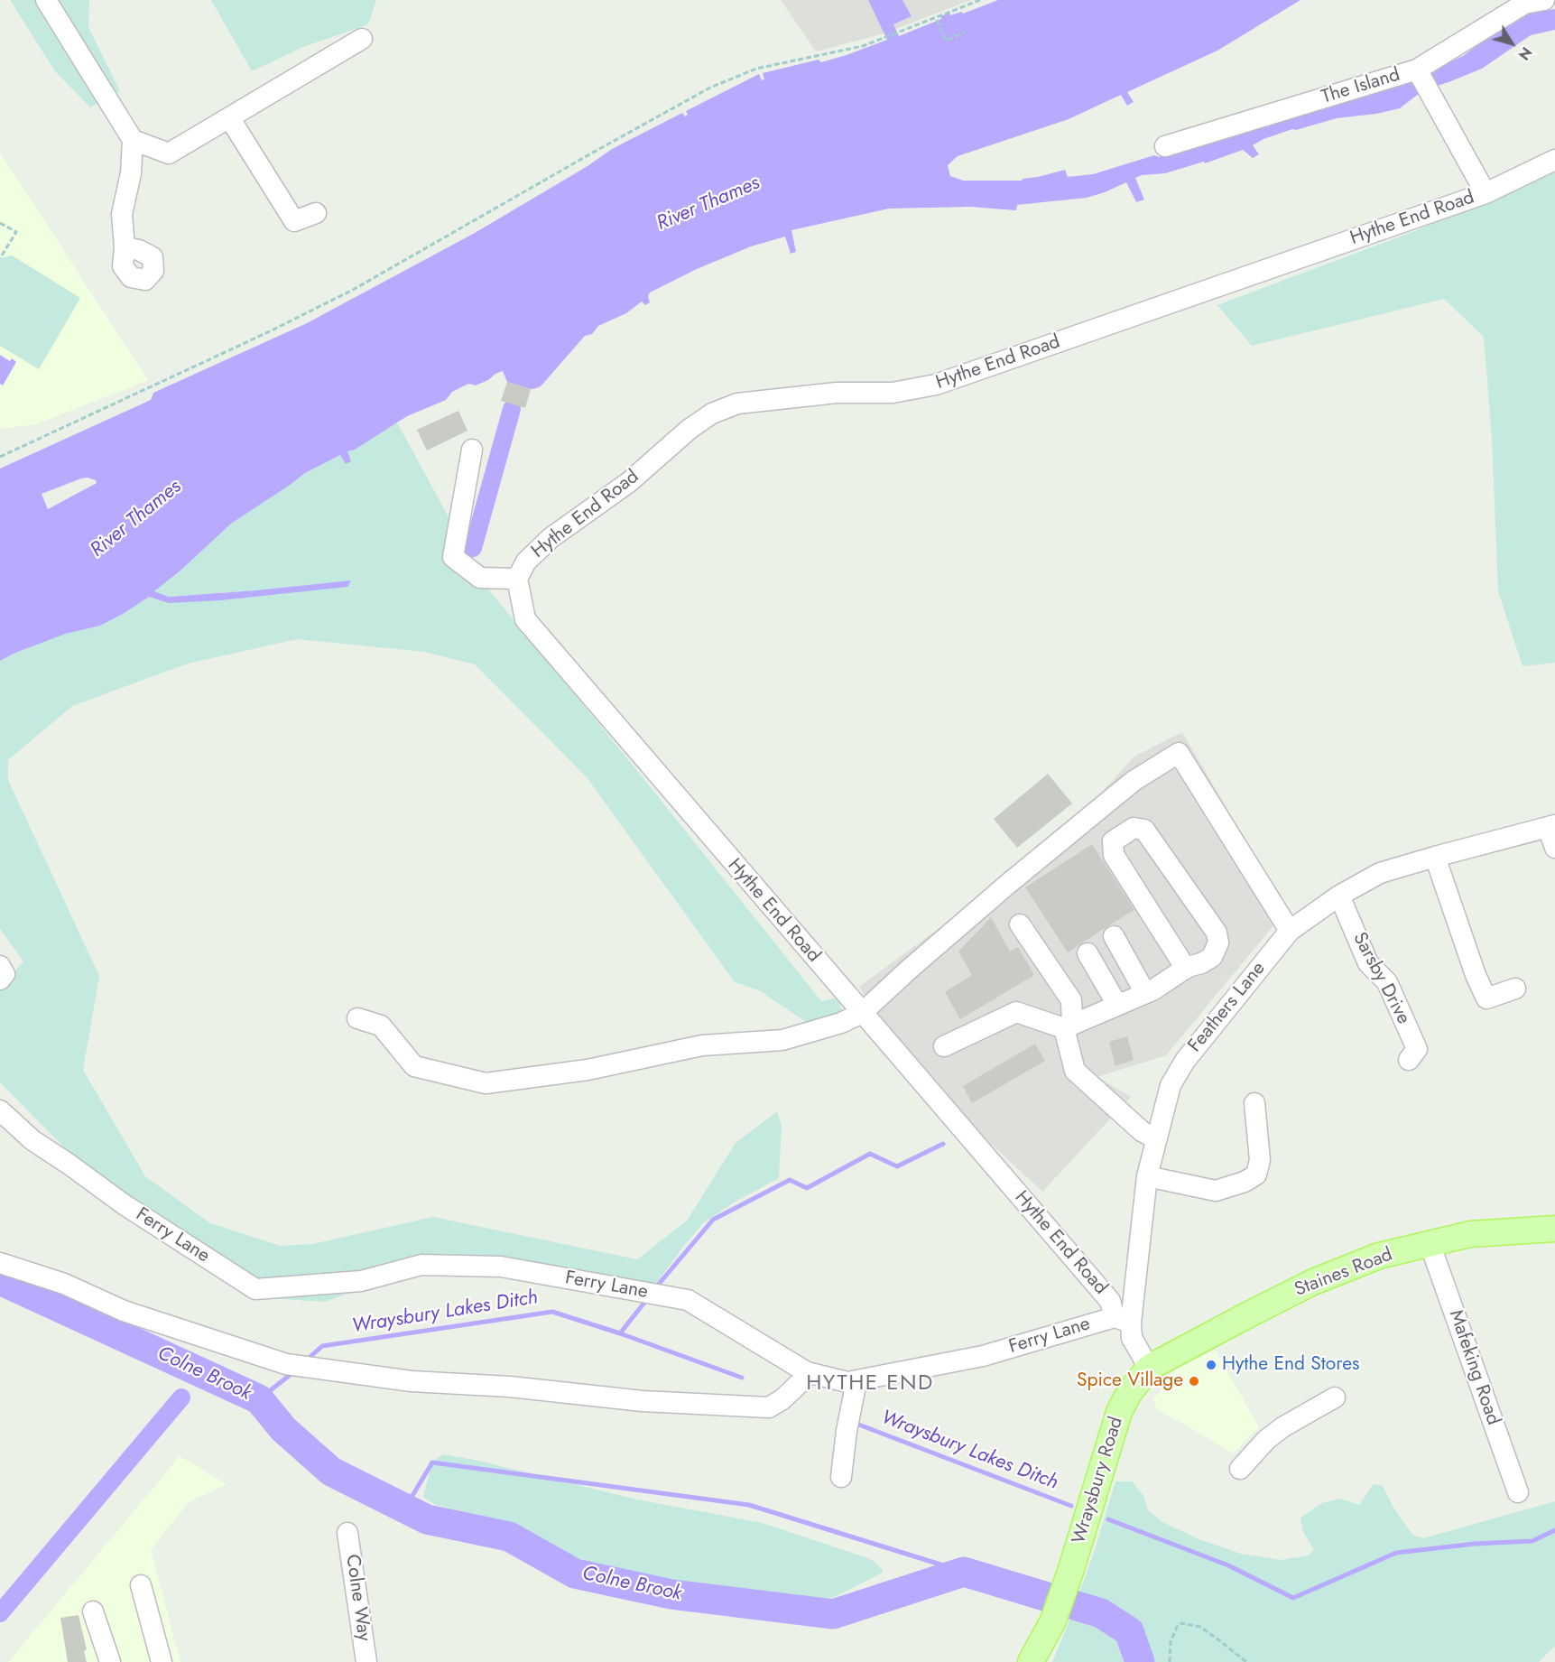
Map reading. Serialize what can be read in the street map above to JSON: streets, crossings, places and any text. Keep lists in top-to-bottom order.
{
  "streets": {
    "main road": ["Staines Road", "Wraysbury Road"],
    "street": [
      "The Island",
      "Hythe End Road",
      "Sarsby Drive",
      "Feathers Lane",
      "Ferry Lane",
      "Mafeking Road",
      "Colne Way"
    ]
  },
  "crossings": [
    ["The Island", "Hythe End Road"],
    ["Hythe End Road", "Feathers Lane"],
    ["Hythe End Road", "Ferry Lane"],
    ["Sarsby Drive", "Feathers Lane"],
    ["Feathers Lane", "Ferry Lane"],
    ["Feathers Lane", "Staines Road"],
    ["Feathers Lane", "Wraysbury Road"],
    ["Staines Road", "Mafeking Road"],
    ["Staines Road", "Wraysbury Road"]
  ],
  "districts": ["HYTHE END"],
  "water": ["River Thames", "Wraysbury Lakes Ditch", "Colne Brook"],
  "places": ["Hythe End Stores", "Spice Village"],
  "north": "bottom right"
}
